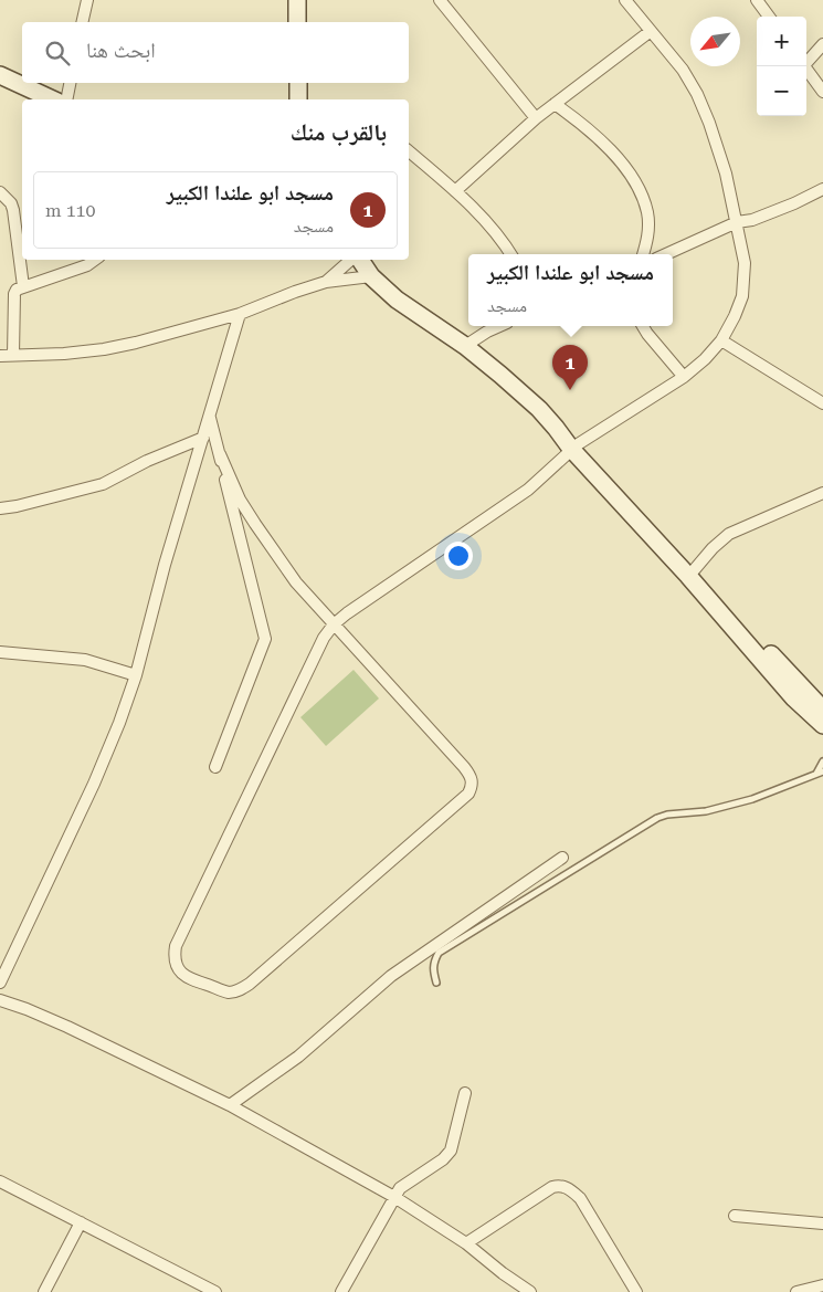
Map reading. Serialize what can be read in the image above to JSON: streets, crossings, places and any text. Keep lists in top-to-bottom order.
{
  "north": "bottom left",
  "page": {
    "map_buttons": ["+", "−"],
    "search": "ابحث هنا",
    "heading": "بالقرب منك",
    "list": [
      {
        "mark": "1",
        "name": "مسجد ابو علندا الكبير",
        "note": "مسجد",
        "value": "110 m"
      }
    ],
    "popup": ["مسجد ابو علندا الكبير", "مسجد"],
    "pins": "1"
  }
}
